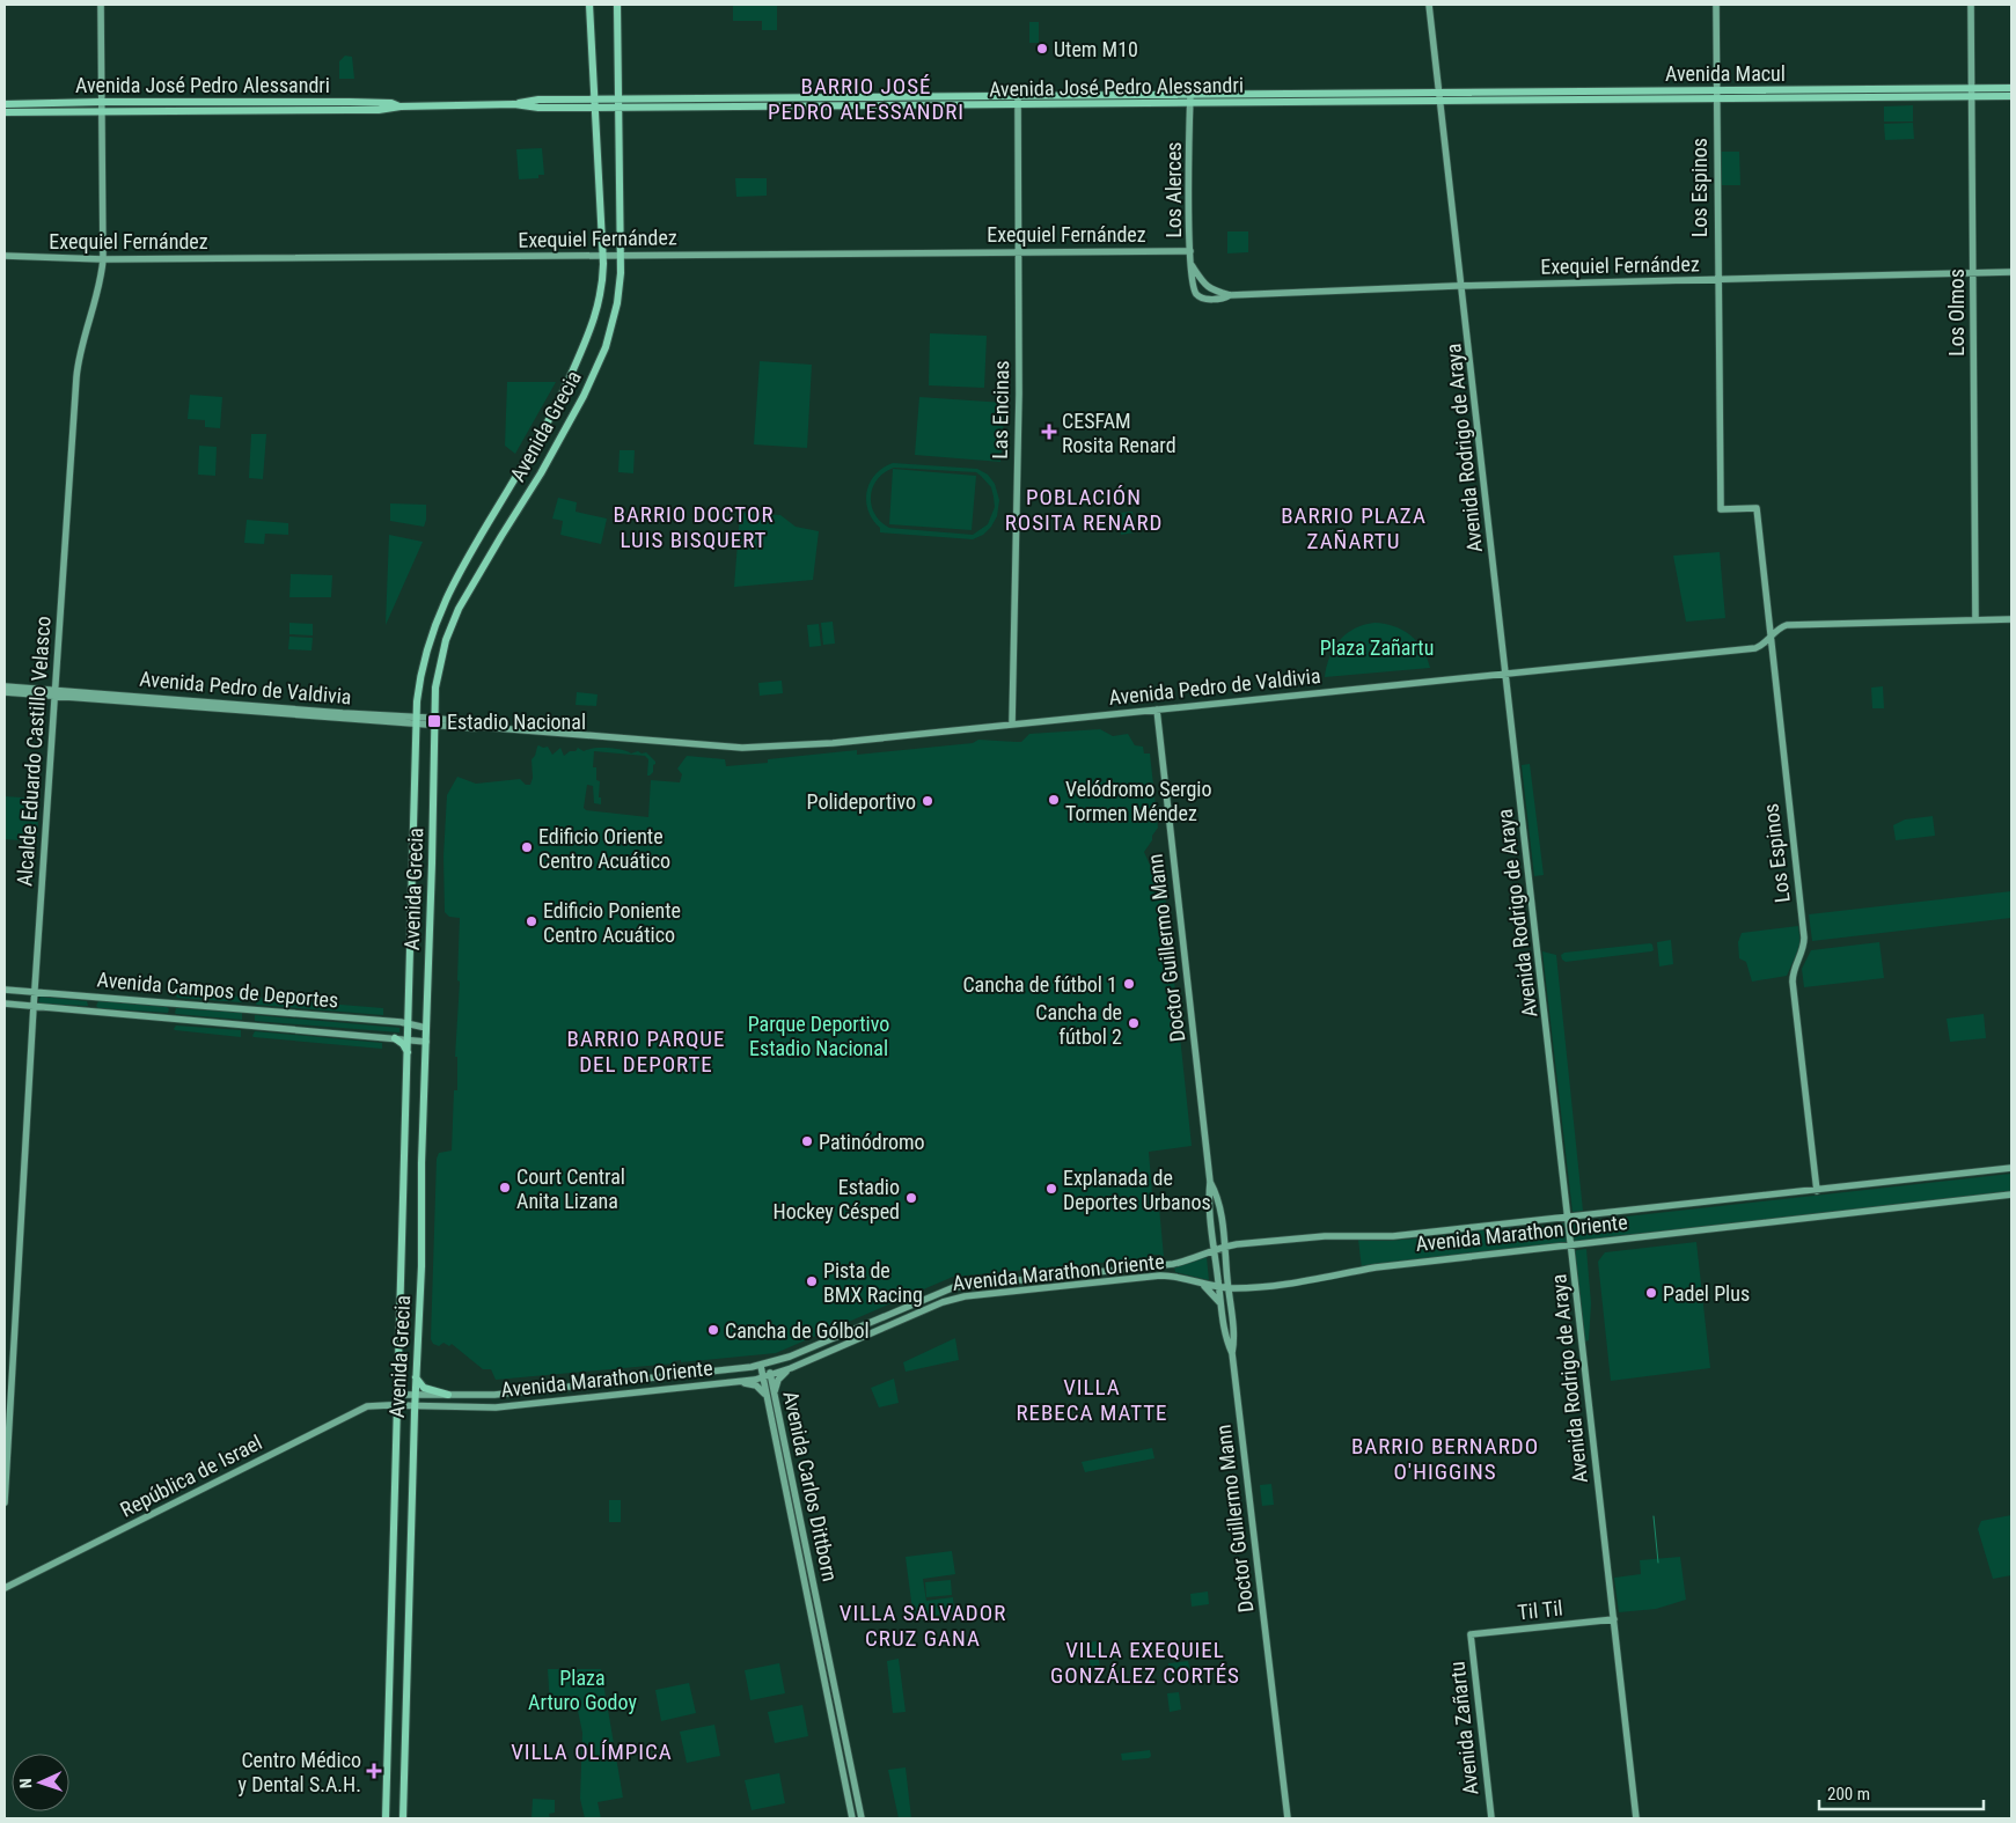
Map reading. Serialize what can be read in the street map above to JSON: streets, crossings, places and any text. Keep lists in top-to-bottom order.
{
  "streets": {
    "main road": [
      "Avenida Macul",
      "Avenida José Pedro Alessandri",
      "Los Espinos",
      "Los Alerces",
      "Exequiel Fernández",
      "Los Olmos",
      "Las Encinas",
      "Avenida Grecia",
      "Avenida Rodrigo de Araya",
      "Avenida Pedro de Valdivia",
      "Alcalde Eduardo Castillo Velasco",
      "Doctor Guillermo Mann",
      "Avenida Campos de Deportes",
      "Avenida Marathon Oriente",
      "República de Israel",
      "Avenida Carlos Dittborn",
      "Til Til",
      "Avenida Zañartu"
    ]
  },
  "crossings": [
    ["Avenida Macul", "Avenida José Pedro Alessandri"],
    ["Avenida Macul", "Los Espinos"],
    ["Avenida Macul", "Los Olmos"],
    ["Avenida Macul", "Avenida Rodrigo de Araya"],
    ["Avenida José Pedro Alessandri", "Los Alerces"],
    ["Avenida José Pedro Alessandri", "Las Encinas"],
    ["Avenida José Pedro Alessandri", "Avenida Grecia"],
    ["Avenida José Pedro Alessandri", "Avenida Rodrigo de Araya"],
    ["Avenida José Pedro Alessandri", "Alcalde Eduardo Castillo Velasco"],
    ["Los Espinos", "Exequiel Fernández"],
    ["Los Espinos", "Avenida Pedro de Valdivia"],
    ["Los Espinos", "Avenida Marathon Oriente"],
    ["Los Alerces", "Exequiel Fernández"],
    ["Exequiel Fernández", "Los Olmos"],
    ["Exequiel Fernández", "Las Encinas"],
    ["Exequiel Fernández", "Avenida Grecia"],
    ["Exequiel Fernández", "Avenida Rodrigo de Araya"],
    ["Exequiel Fernández", "Alcalde Eduardo Castillo Velasco"],
    ["Los Olmos", "Avenida Pedro de Valdivia"],
    ["Las Encinas", "Avenida Pedro de Valdivia"],
    ["Avenida Grecia", "Avenida Pedro de Valdivia"],
    ["Avenida Grecia", "Avenida Campos de Deportes"],
    ["Avenida Grecia", "Avenida Marathon Oriente"],
    ["Avenida Grecia", "República de Israel"],
    ["Avenida Rodrigo de Araya", "Avenida Pedro de Valdivia"],
    ["Avenida Rodrigo de Araya", "Avenida Marathon Oriente"],
    ["Avenida Rodrigo de Araya", "Til Til"],
    ["Avenida Pedro de Valdivia", "Alcalde Eduardo Castillo Velasco"],
    ["Avenida Pedro de Valdivia", "Doctor Guillermo Mann"],
    ["Alcalde Eduardo Castillo Velasco", "Avenida Campos de Deportes"],
    ["Doctor Guillermo Mann", "Avenida Marathon Oriente"],
    ["Avenida Marathon Oriente", "República de Israel"],
    ["Avenida Marathon Oriente", "Avenida Carlos Dittborn"],
    ["Til Til", "Avenida Zañartu"]
  ],
  "districts": [
    "BARRIO JOSÉ PEDRO ALESSANDRI",
    "POBLACIÓN ROSITA RENARD",
    "BARRIO DOCTOR LUIS BISQUERT",
    "BARRIO PLAZA ZAÑARTU",
    "BARRIO PARQUE DEL DEPORTE",
    "VILLA REBECA MATTE",
    "BARRIO BERNARDO O'HIGGINS",
    "VILLA SALVADOR CRUZ GANA",
    "VILLA EXEQUIEL GONZÁLEZ CORTÉS",
    "VILLA OLÍMPICA"
  ],
  "parks": ["Plaza Zañartu", "Parque Deportivo Estadio Nacional", "Plaza Arturo Godoy"],
  "places": {
    "other": [
      "Utem M10",
      "Velódromo Sergio Tormen Méndez",
      "Polideportivo",
      "Edificio Oriente Centro Acuático",
      "Edificio Poniente Centro Acuático",
      "Cancha de fútbol 1",
      "Cancha de fútbol 2",
      "Patinódromo",
      "Court Central Anita Lizana",
      "Explanada de Deportes Urbanos",
      "Estadio Hockey Césped",
      "Pista de BMX Racing",
      "Padel Plus",
      "Cancha de Gólbol"
    ],
    "health": ["CESFAM Rosita Renard", "Centro Médico y Dental S.A.H."],
    "transit": ["Estadio Nacional"]
  },
  "scale_bar": "200 m",
  "north": "left"
}
